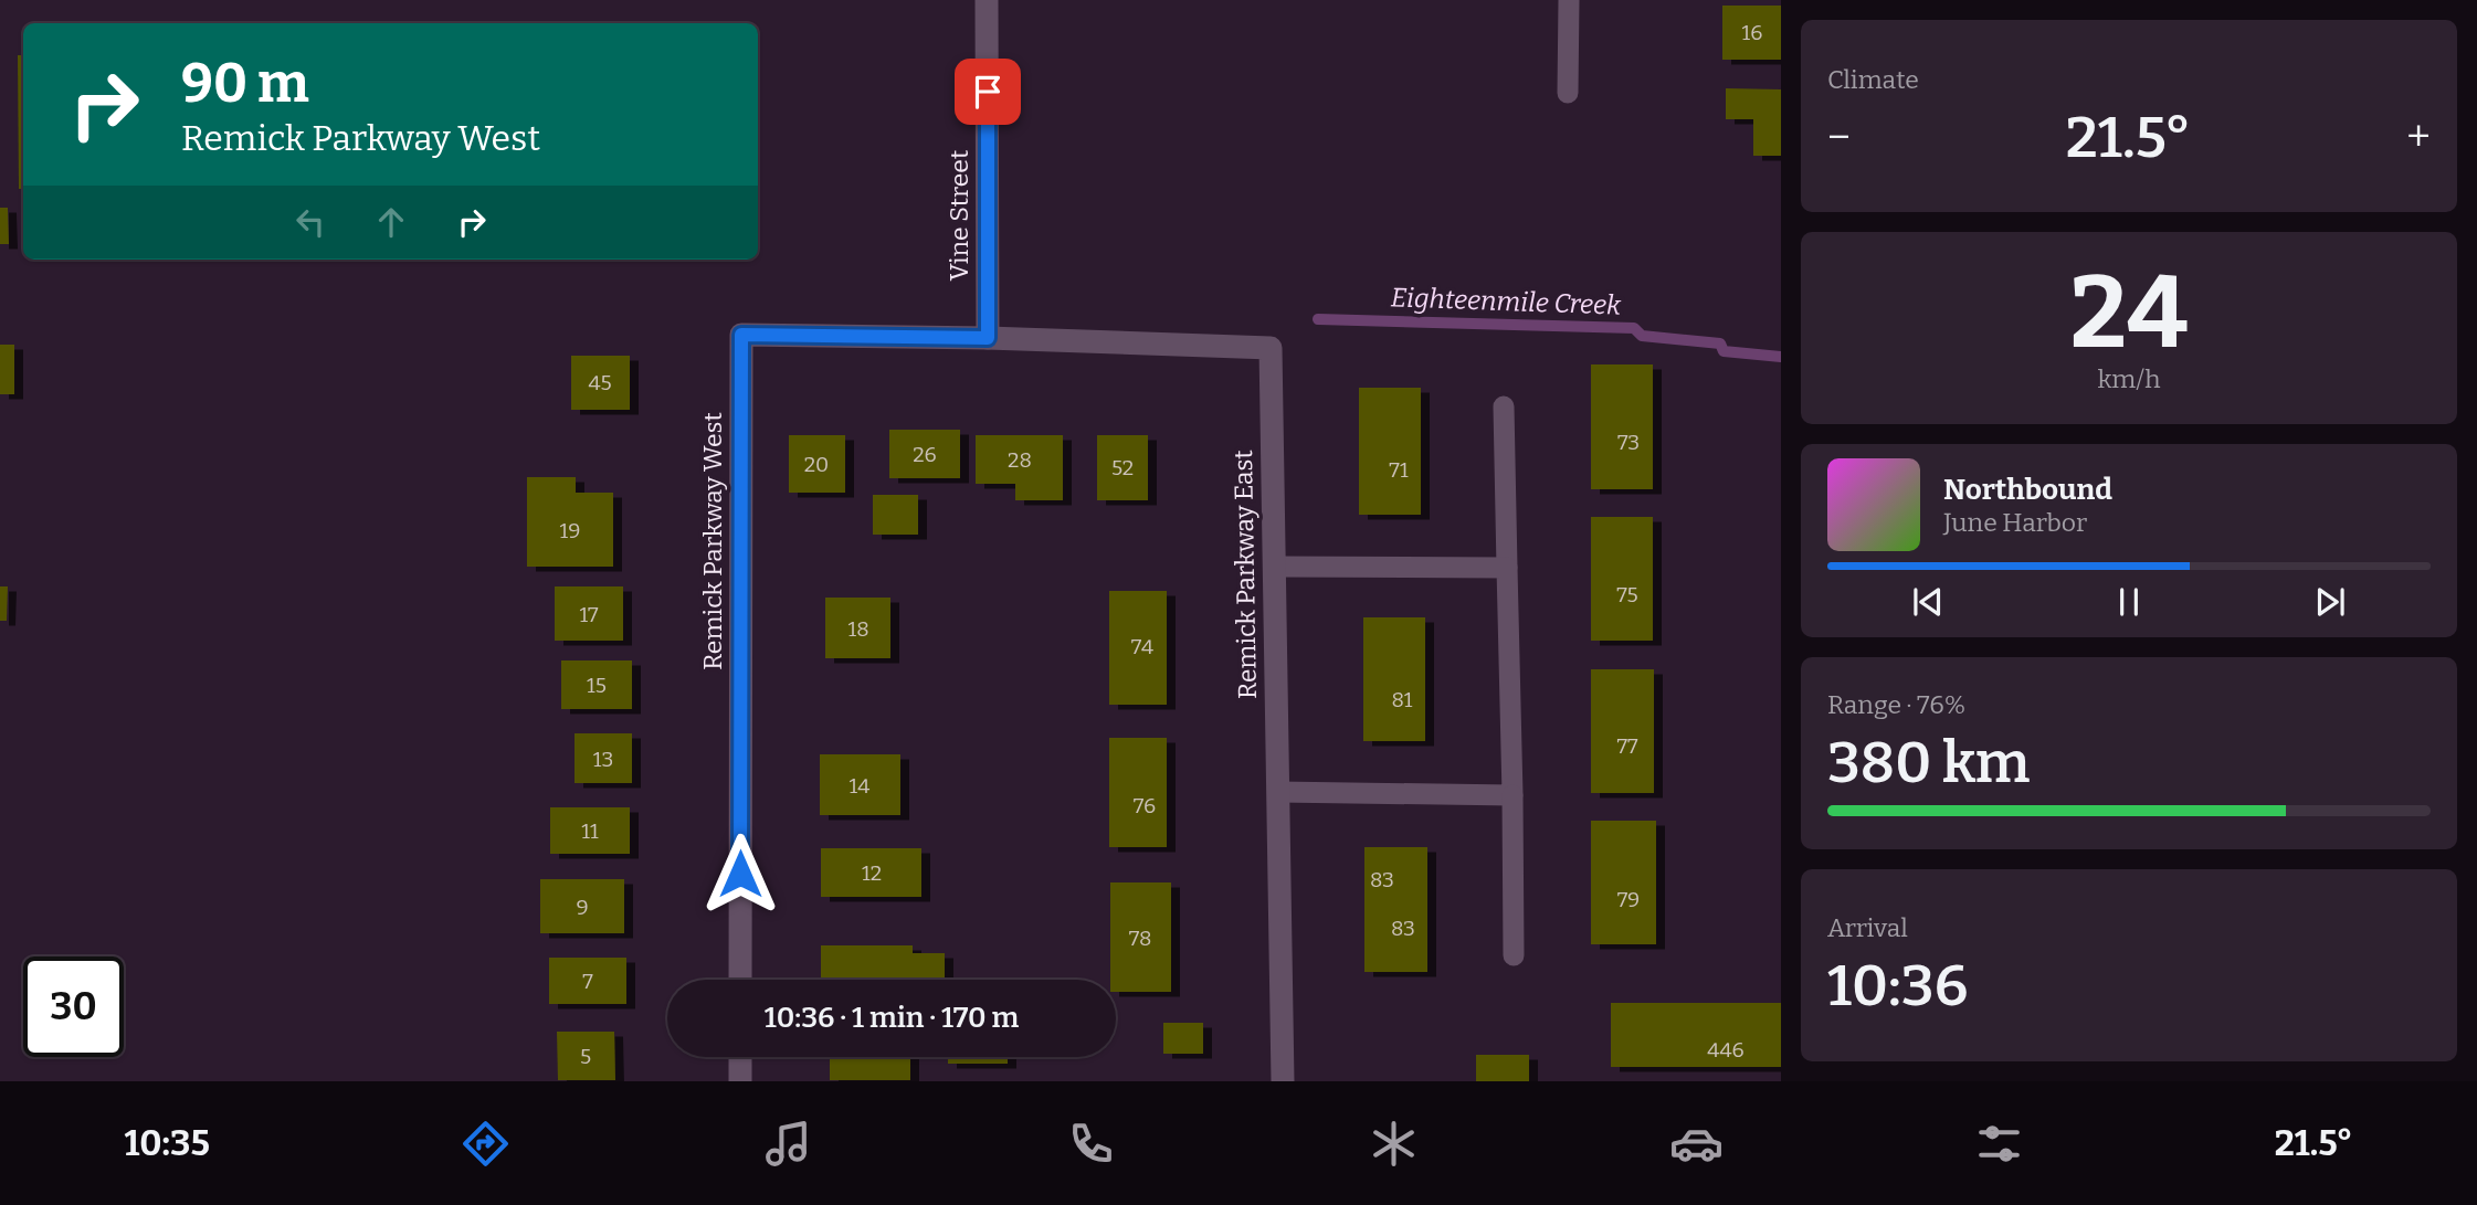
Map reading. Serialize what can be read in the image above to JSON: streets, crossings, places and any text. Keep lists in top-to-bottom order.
{
  "streets": {
    "street": ["Vine Street", "Remick Parkway West", "Remick Parkway East"]
  },
  "crossings": [
    ["Vine Street", "Remick Parkway West"],
    ["Vine Street", "Remick Parkway East"],
    ["Remick Parkway West", "Remick Parkway East"]
  ],
  "water": ["Eighteenmile Creek"],
  "house_numbers": [
    "16",
    "45",
    "73",
    "26",
    "28",
    "20",
    "52",
    "71",
    "19",
    "75",
    "17",
    "18",
    "74",
    "15",
    "81",
    "77",
    "13",
    "14",
    "76",
    "11",
    "12",
    "83",
    "79",
    "9",
    "83",
    "78",
    "7",
    "446",
    "5"
  ],
  "page": {
    "tile": [
      "Climate",
      ["24", "km/h"],
      ["Range · 76%", "380 km"],
      ["Arrival", "10:36"]
    ],
    "turn": ["90 m", "Remick Parkway West"],
    "heat": ["−", "21.5°", "+"],
    "song": ["Northbound", "June Harbor"],
    "limit": "30",
    "trip": "10:36 · 1 min · 170 m",
    "tabs": ["10:35", "21.5°"]
  }
}
